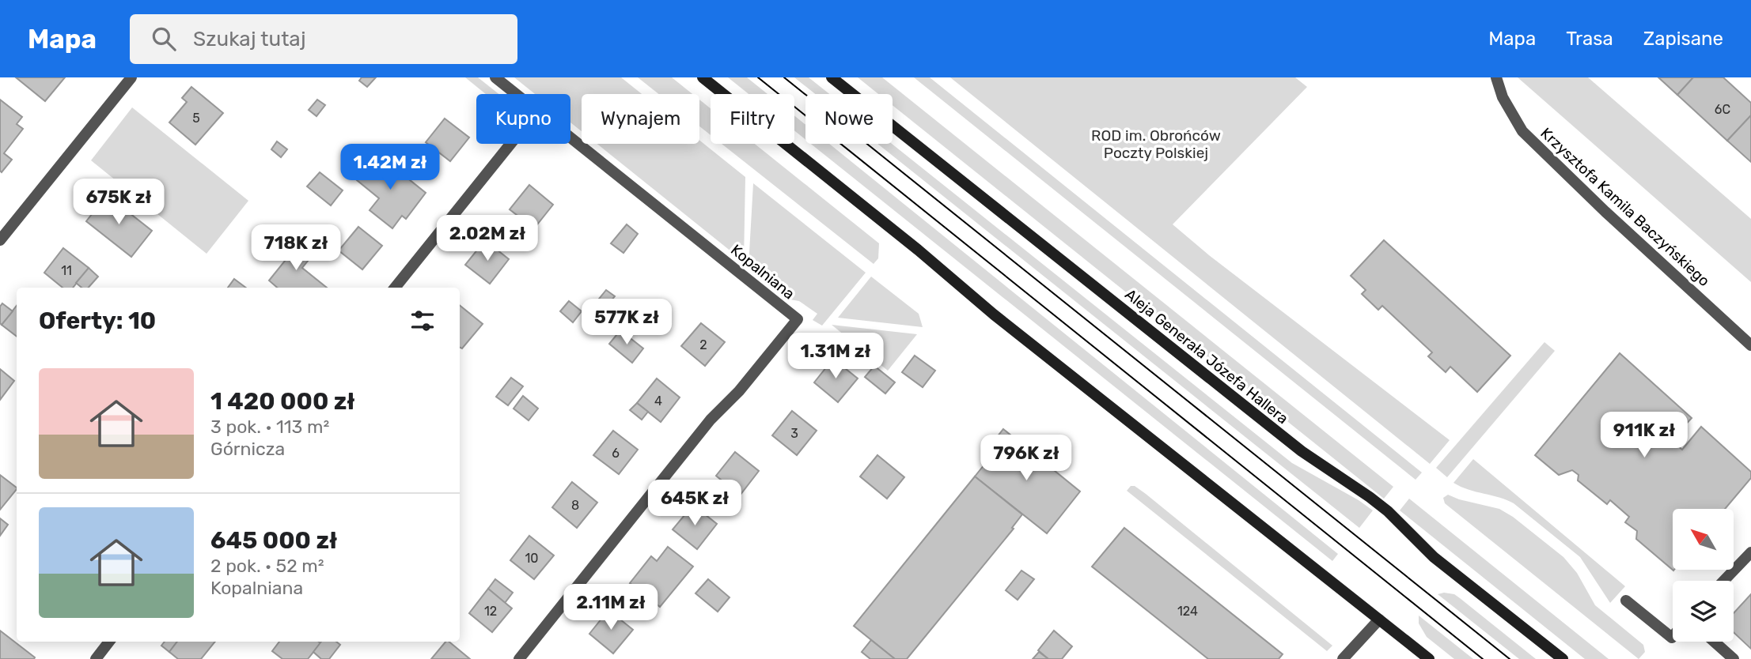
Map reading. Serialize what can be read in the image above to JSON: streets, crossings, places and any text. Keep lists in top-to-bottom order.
{
  "streets": {
    "main road": ["Aleja Generała Józefa Hallera"],
    "street": ["Krzysztofa Kamila Baczyńskiego", "Kopalniana"]
  },
  "parks": ["ROD im. Obrońców Poczty Polskiej"],
  "house_numbers": [
    "6C",
    "5",
    "11",
    "2",
    "4",
    "3",
    "6",
    "8",
    "10",
    "12",
    "124"
  ],
  "north": "top left",
  "page": {
    "header": "Mapa",
    "search": "Szukaj tutaj",
    "nav": ["Mapa", "Trasa", "Zapisane"],
    "chip": [
      "Kupno",
      "Wynajem",
      "Filtry",
      "Nowe"
    ],
    "price": [
      "1.42M zł",
      "675K zł",
      "2.02M zł",
      "718K zł",
      "577K zł",
      "1.31M zł",
      "911K zł",
      "796K zł",
      "645K zł",
      "2.11M zł"
    ],
    "heading": "Oferty: 10",
    "list": [
      {
        "name": "1 420 000 zł",
        "note": "3 pok. · 113 m² · Górnicza"
      },
      {
        "name": "645 000 zł",
        "note": "2 pok. · 52 m² · Kopalniana"
      }
    ]
  }
}
